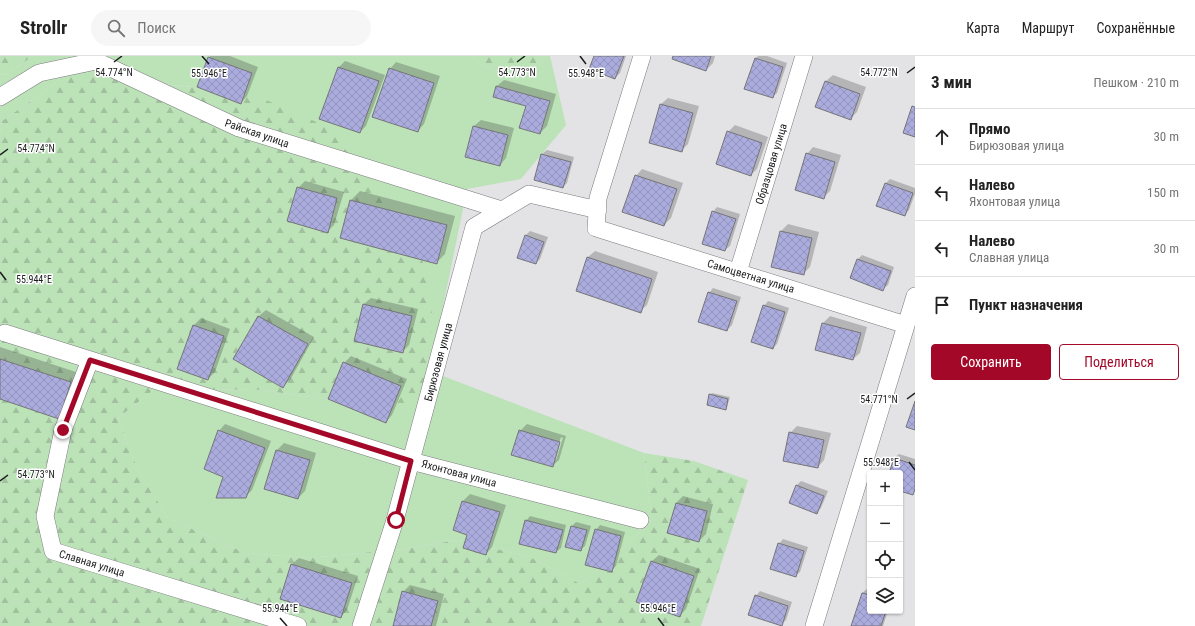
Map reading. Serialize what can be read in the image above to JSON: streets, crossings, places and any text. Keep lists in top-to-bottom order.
{
  "streets": {
    "street": [
      "Райская улица",
      "Образцовая улица",
      "Самоцветная улица",
      "Бирюзовая улица",
      "Яхонтовая улица",
      "Славная улица"
    ]
  },
  "crossings": [
    ["Райская улица", "Бирюзовая улица"],
    ["Образцовая улица", "Самоцветная улица"],
    ["Самоцветная улица", "Бирюзовая улица"],
    ["Бирюзовая улица", "Яхонтовая улица"],
    ["Яхонтовая улица", "Славная улица"]
  ],
  "page": {
    "header": "Strollr",
    "search": "Поиск",
    "nav": ["Карта", "Маршрут", "Сохранённые"],
    "heading": ["3 мин", "Пешком · 210 m"],
    "list": [
      ["Прямо", "Бирюзовая улица", "30 m"],
      ["Налево", "Яхонтовая улица", "150 m"],
      ["Налево", "Славная улица", "30 m"],
      "Пункт назначения"
    ],
    "buttons": ["Сохранить", "Поделиться"],
    "map_buttons": ["+", "−"]
  },
  "coordinates": [
    "54.774°N",
    "54.773°N",
    "54.772°N",
    "55.948°E",
    "55.946°E",
    "55.944°E",
    "54.771°N"
  ]
}
